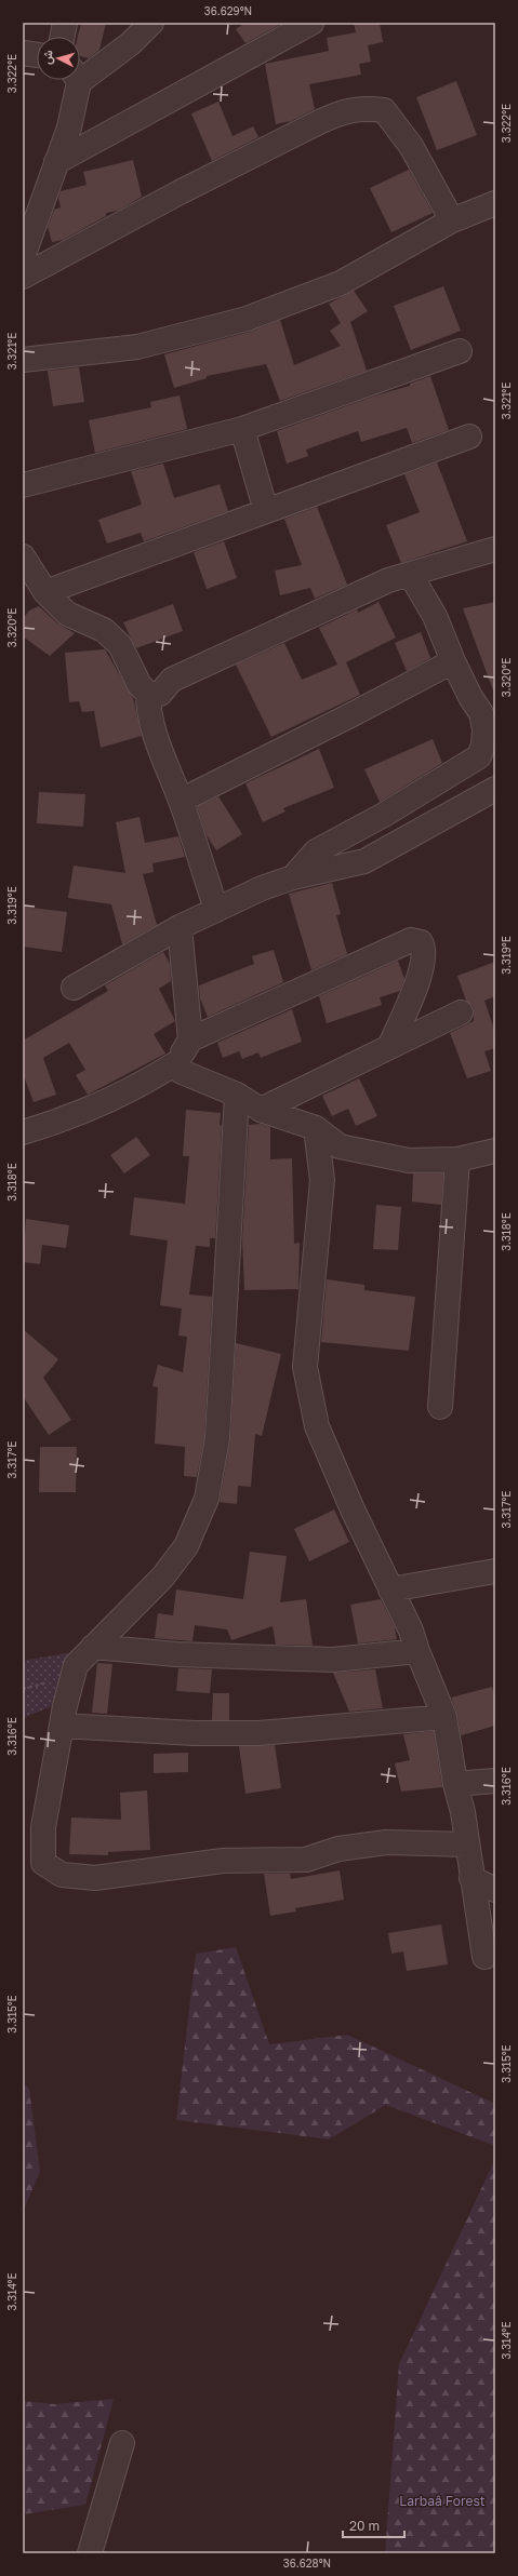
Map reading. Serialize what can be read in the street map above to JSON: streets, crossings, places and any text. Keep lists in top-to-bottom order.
{
  "parks": ["Larbaâ Forest"],
  "scale_bar": "20 m",
  "north": "left",
  "coordinates": [
    "36.629°N",
    "3.322°E",
    "3.321°E",
    "3.320°E",
    "3.319°E",
    "3.318°E",
    "3.317°E",
    "3.316°E",
    "3.315°E",
    "3.314°E",
    "36.628°N"
  ]
}
